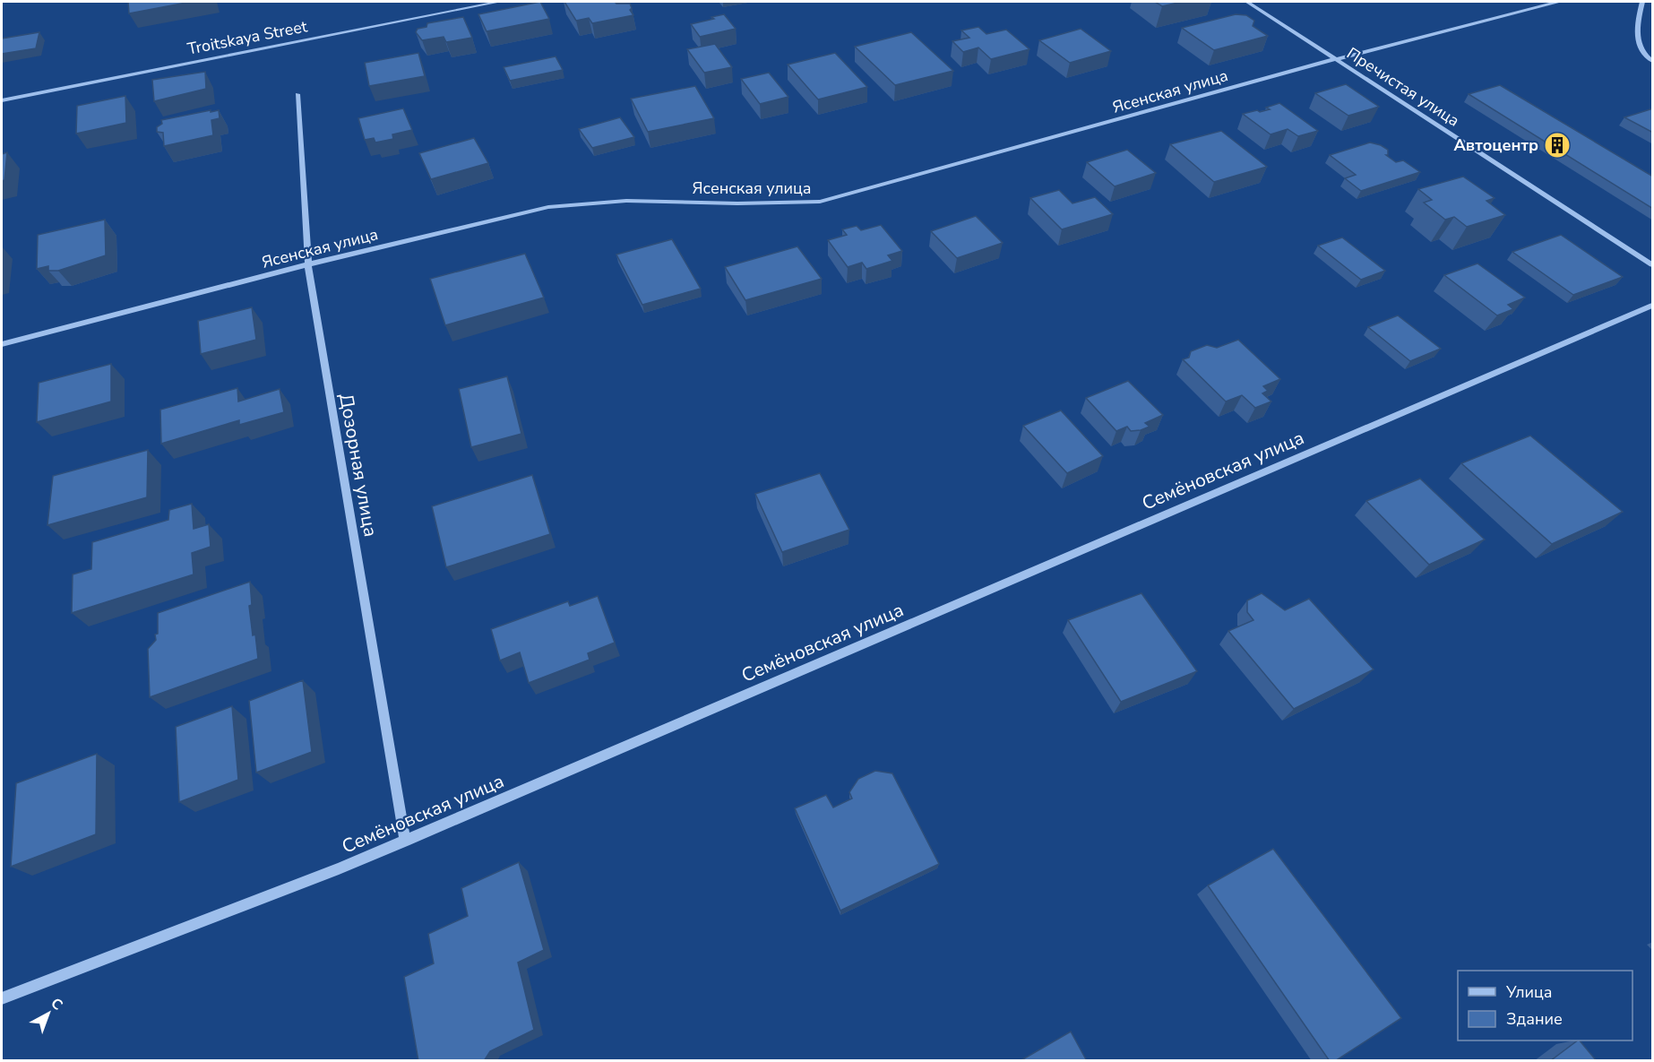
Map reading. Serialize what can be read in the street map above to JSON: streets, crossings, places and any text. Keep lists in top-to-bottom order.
{
  "streets": {
    "street": [
      "Troitskaya Street",
      "Пречистая улица",
      "Ясенская улица",
      "Дозорная улица",
      "Семёновская улица"
    ]
  },
  "crossings": [
    ["Пречистая улица", "Ясенская улица"],
    ["Ясенская улица", "Дозорная улица"],
    ["Дозорная улица", "Семёновская улица"]
  ],
  "places": {
    "building": ["Автоцентр"]
  },
  "legend": ["Улица", "Здание"],
  "north": "top right"
}
